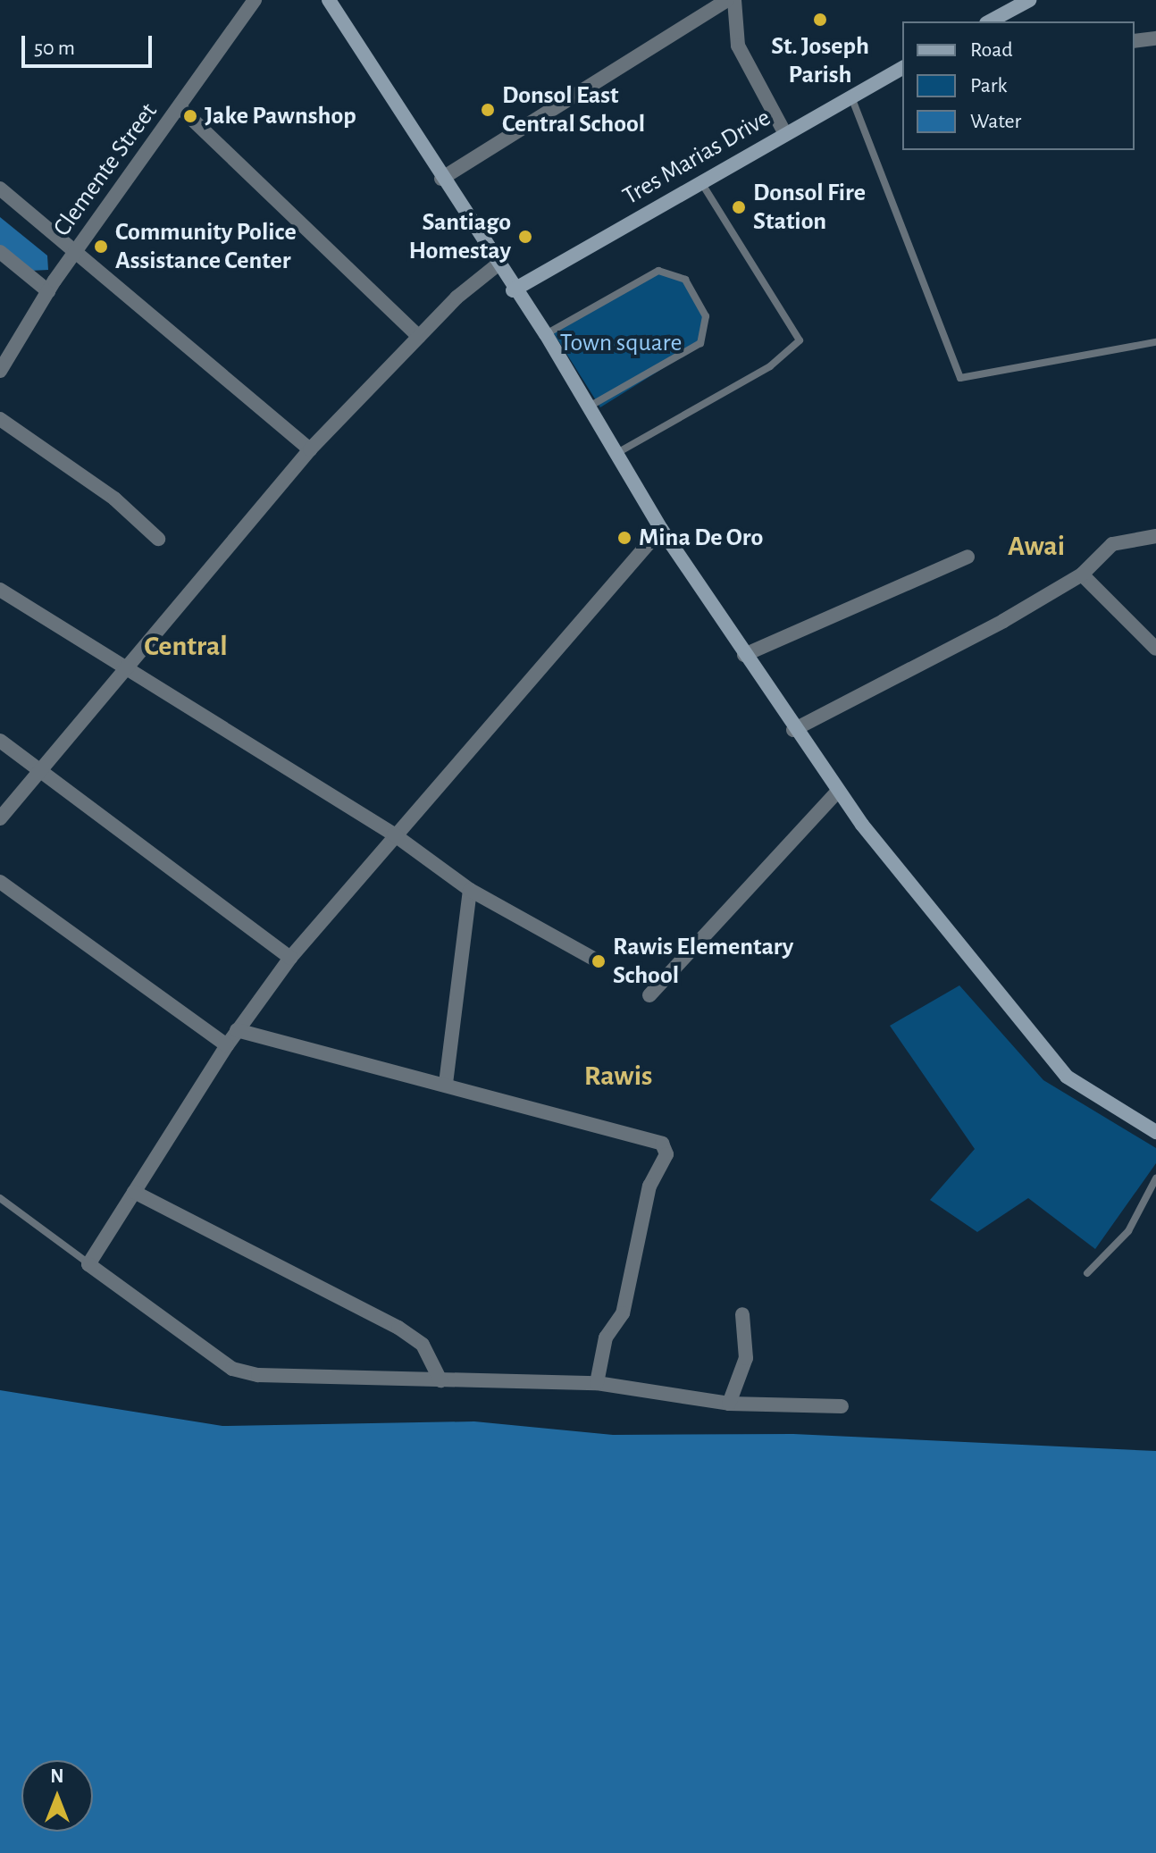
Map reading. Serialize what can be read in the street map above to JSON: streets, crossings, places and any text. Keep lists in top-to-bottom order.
{
  "streets": {
    "main road": ["Tres Marias Drive"],
    "street": ["Clemente Street"]
  },
  "districts": ["Awai", "Central", "Rawis"],
  "parks": ["Town square"],
  "places": [
    "St. Joseph Parish",
    "Donsol East Central School",
    "Jake Pawnshop",
    "Donsol Fire Station",
    "Santiago Homestay",
    "Community Police Assistance Center",
    "Mina De Oro",
    "Rawis Elementary School"
  ],
  "legend": ["Road", "Park", "Water"],
  "scale_bar": "50 m",
  "north": "top"
}
